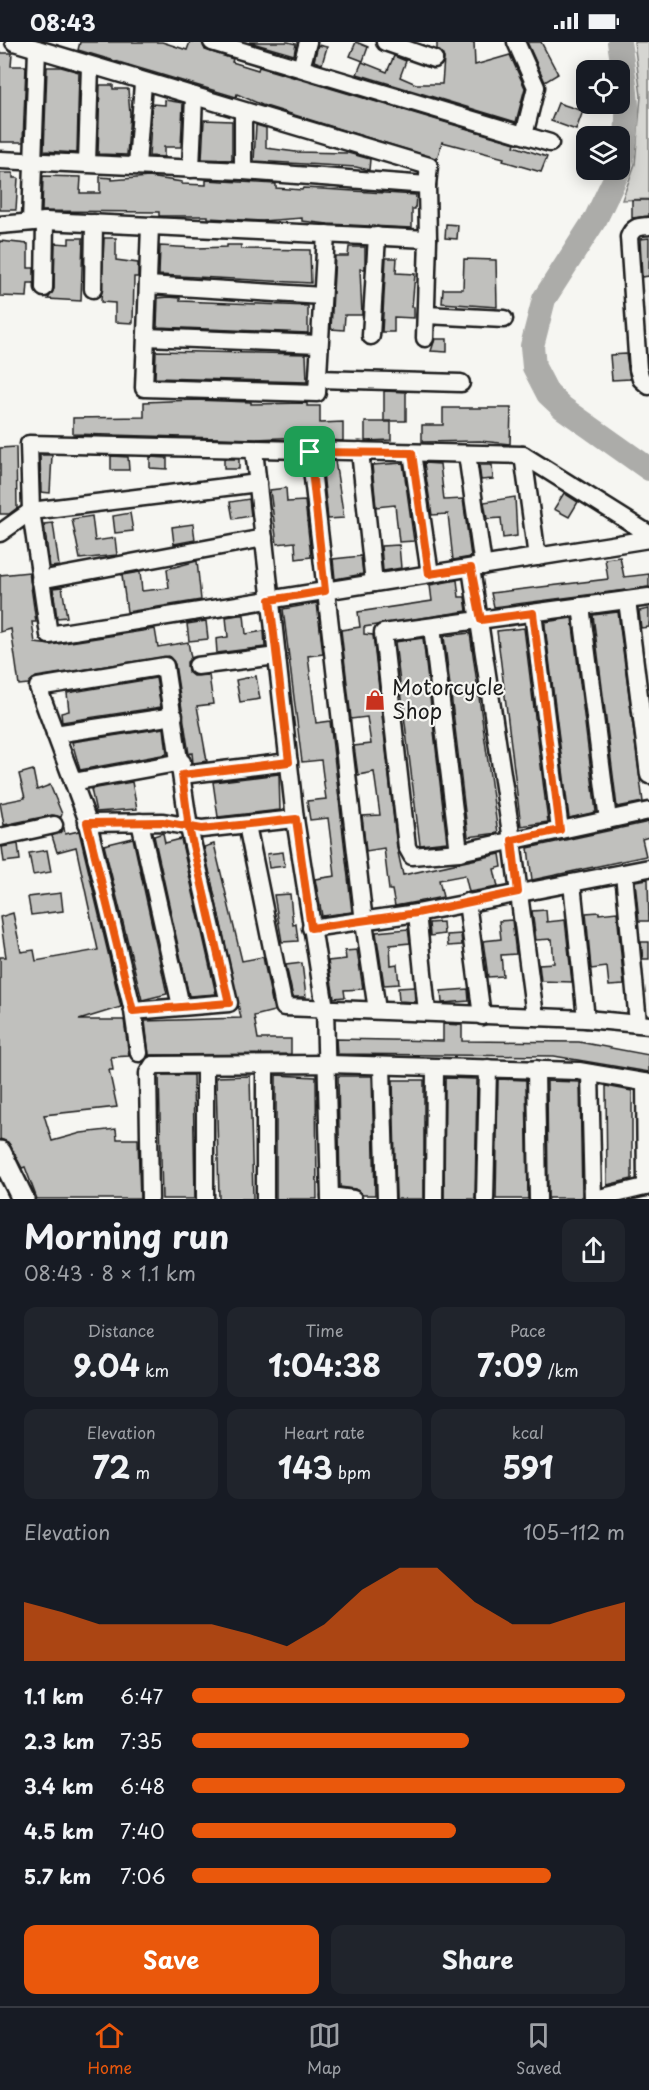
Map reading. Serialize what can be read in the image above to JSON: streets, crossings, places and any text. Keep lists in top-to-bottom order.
{
  "places": {
    "shop": ["Motorcycle Shop"]
  },
  "page": {
    "status": "08:43",
    "heading": ["Morning run", "08:43 · 8 × 1.1 km"],
    "stats": [
      ["Distance", "9.04 km"],
      ["Time", "1:04:38"],
      ["Pace", "7:09 /km"],
      ["Elevation", "72 m"],
      ["Heart rate", "143 bpm"],
      ["kcal", "591"]
    ],
    "chart": ["Elevation", "105–112 m"],
    "list": [
      {
        "name": "1.1 km",
        "note": "6:47"
      },
      {
        "name": "2.3 km",
        "note": "7:35"
      },
      {
        "name": "3.4 km",
        "note": "6:48"
      },
      {
        "name": "4.5 km",
        "note": "7:40"
      },
      {
        "name": "5.7 km",
        "note": "7:06"
      }
    ],
    "buttons": ["Save", "Share"],
    "tabs": ["Home", "Map", "Saved"]
  }
}
